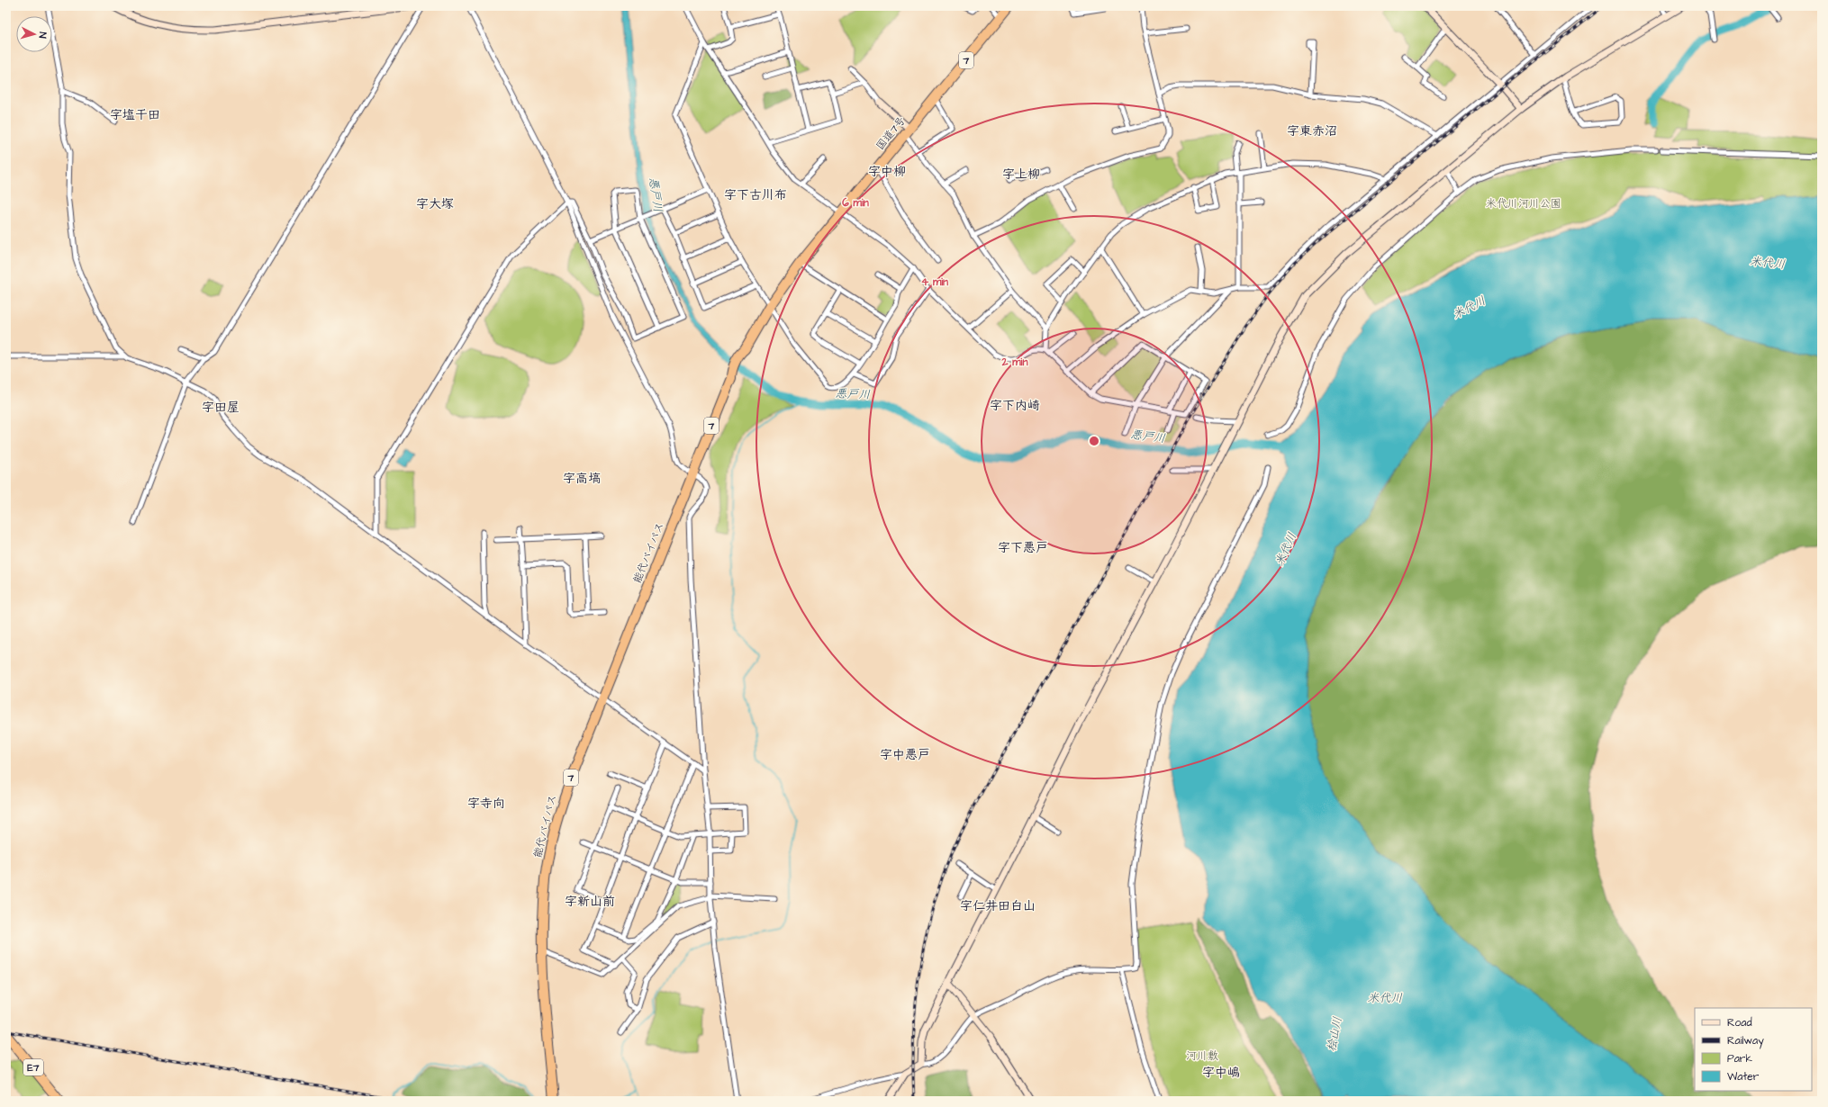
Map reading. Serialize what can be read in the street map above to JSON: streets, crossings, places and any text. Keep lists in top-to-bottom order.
{
  "streets": {
    "highway": [
      "7",
      "国道7号",
      "能代バイパス",
      "E7"
    ]
  },
  "crossings": [
    ["国道7号", "能代バイパス"]
  ],
  "districts": [
    "字塩干田",
    "字東赤沼",
    "字中柳",
    "字上柳",
    "字下古川布",
    "字大塚",
    "字下内崎",
    "字田屋",
    "字高塙",
    "字下悪戸",
    "字中悪戸",
    "字寺向",
    "字新山前",
    "字仁井田白山",
    "字中嶋"
  ],
  "water": ["悪戸川", "米代川", "桧山川"],
  "parks": ["米代川河川公園", "河川敷"],
  "legend": [
    "Road",
    "Railway",
    "Park",
    "Water"
  ],
  "north": "right",
  "rings": ["6 min", "4 min", "2 min"]
}
